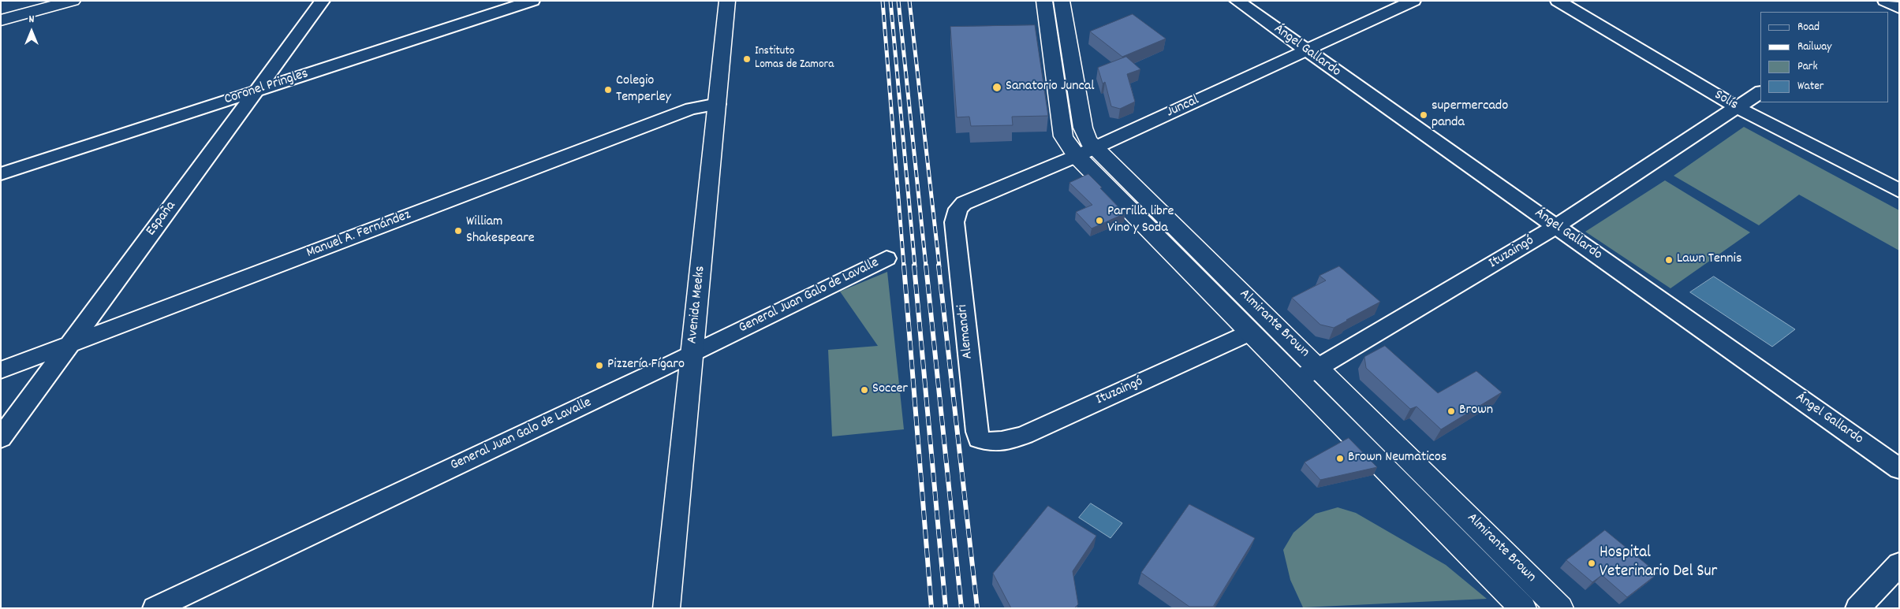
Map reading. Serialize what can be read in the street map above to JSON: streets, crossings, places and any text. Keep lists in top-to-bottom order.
{
  "streets": {
    "main road": ["Avenida Meeks", "Almirante Brown"],
    "street": [
      "Ángel Gallardo",
      "Coronel Pringles",
      "Solís",
      "Juncal",
      "España",
      "Manuel A. Fernández",
      "Ituzaingó",
      "General Juan Galo de Lavalle",
      "Alemandri"
    ]
  },
  "crossings": [
    ["Ángel Gallardo", "Juncal"],
    ["Ángel Gallardo", "Ituzaingó"],
    ["Coronel Pringles", "España"],
    ["Solís", "Ituzaingó"],
    ["Juncal", "Almirante Brown"],
    ["Juncal", "Alemandri"],
    ["España", "Manuel A. Fernández"],
    ["Manuel A. Fernández", "Avenida Meeks"],
    ["Ituzaingó", "Almirante Brown"],
    ["Ituzaingó", "Alemandri"],
    ["General Juan Galo de Lavalle", "Avenida Meeks"]
  ],
  "places": [
    "Instituto Lomas de Zamora",
    "Sanatorio Juncal",
    "Colegio Temperley",
    "supermercado panda",
    "Parrilla libre Vino y Soda",
    "William Shakespeare",
    "Lawn Tennis",
    "Pizzería Fígaro",
    "Soccer",
    "Brown",
    "Brown Neumaticos",
    "Hospital Veterinario Del Sur"
  ],
  "legend": [
    "Road",
    "Railway",
    "Park",
    "Water"
  ],
  "north": "top"
}
